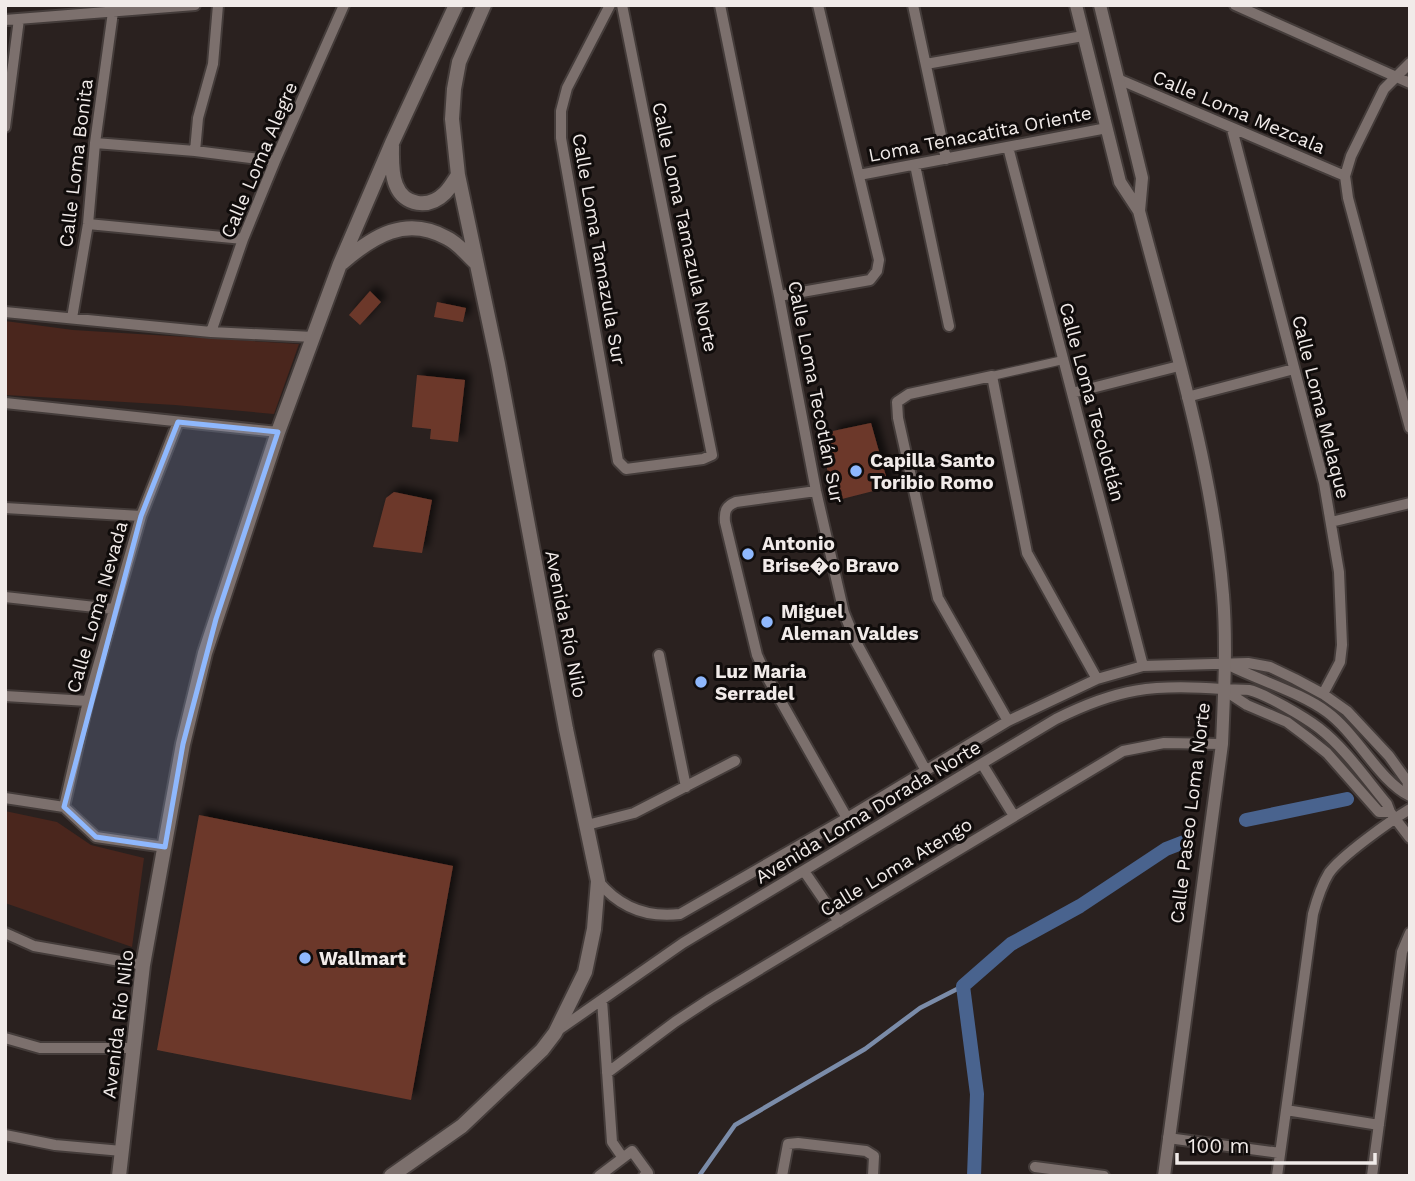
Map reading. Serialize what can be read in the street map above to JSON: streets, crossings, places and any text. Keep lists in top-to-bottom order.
{
  "streets": {
    "main road": ["Avenida Río Nilo"],
    "street": [
      "Calle Loma Mezcala",
      "Loma Tenacatita Oriente",
      "Calle Loma Alegre",
      "Calle Loma Bonita",
      "Calle Loma Tamazula Norte",
      "Calle Loma Tamazula Sur",
      "Calle Loma Tecotlán Sur",
      "Calle Loma Tecolotlán",
      "Calle Loma Melaque",
      "Calle Loma Nevada",
      "Avenida Loma Dorada Norte",
      "Calle Paseo Loma Norte",
      "Calle Loma Atengo"
    ]
  },
  "crossings": [
    ["Calle Loma Mezcala", "Calle Loma Melaque"],
    ["Calle Loma Mezcala", "Calle Paseo Loma Norte"],
    ["Loma Tenacatita Oriente", "Calle Loma Tecolotlán"],
    ["Loma Tenacatita Oriente", "Calle Paseo Loma Norte"],
    ["Calle Loma Tamazula Norte", "Calle Loma Tamazula Sur"],
    ["Calle Loma Tecotlán Sur", "Avenida Loma Dorada Norte"],
    ["Calle Loma Tecolotlán", "Avenida Loma Dorada Norte"],
    ["Calle Loma Melaque", "Avenida Loma Dorada Norte"],
    ["Avenida Río Nilo", "Avenida Loma Dorada Norte"],
    ["Avenida Loma Dorada Norte", "Calle Paseo Loma Norte"],
    ["Calle Paseo Loma Norte", "Calle Loma Atengo"]
  ],
  "places": [
    "Capilla Santo Toribio Romo",
    "Antonio Brise�o Bravo",
    "Miguel Aleman Valdes",
    "Luz Maria Serradel",
    "Wallmart"
  ],
  "scale_bar": "100 m"
}
